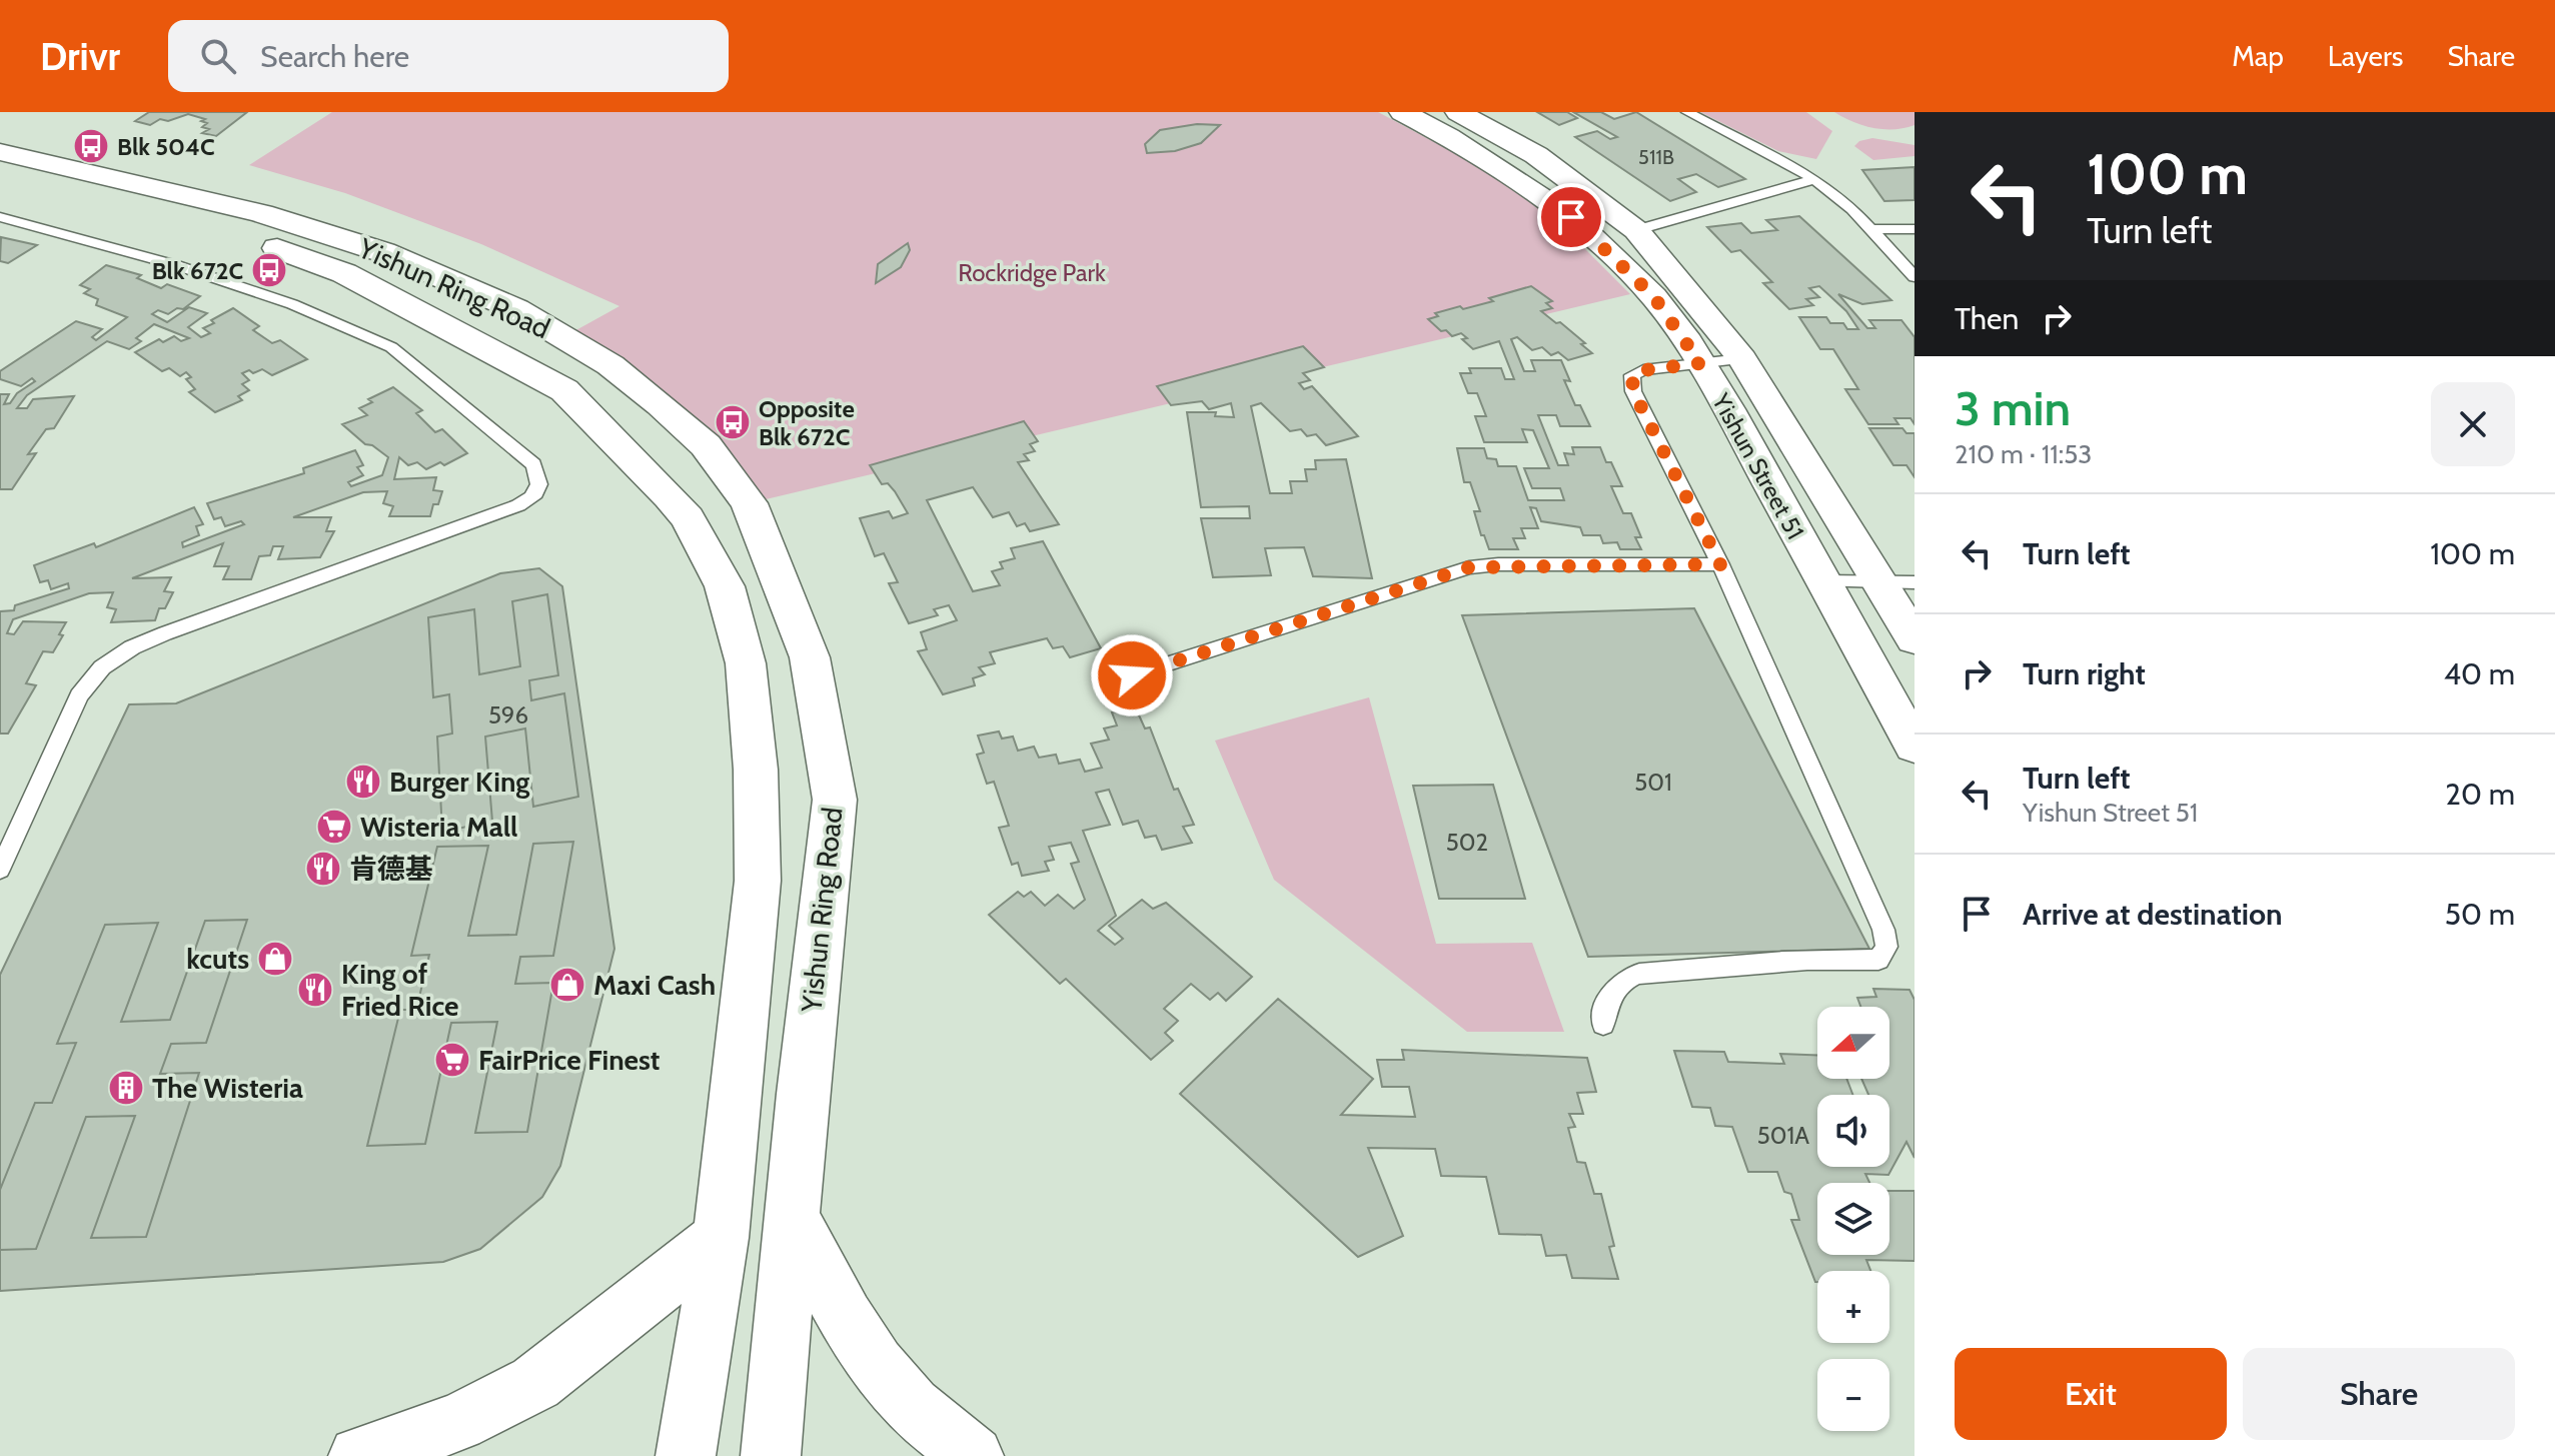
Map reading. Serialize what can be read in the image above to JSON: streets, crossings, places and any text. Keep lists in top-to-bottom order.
{
  "streets": {
    "main road": ["Yishun Ring Road"],
    "street": ["Yishun Street 51"]
  },
  "parks": ["Rockridge Park"],
  "places": {
    "bus stop": ["Blk 504C", "Blk 672C", "Opposite Blk 672C"],
    "restaurant": ["Burger King", "肯德基", "King of Fried Rice"],
    "supermarket": ["Wisteria Mall", "FairPrice Finest"],
    "shop": ["kcuts", "Maxi Cash"],
    "building": ["The Wisteria"]
  },
  "house_numbers": [
    "511B",
    "596",
    "501",
    "502",
    "501A"
  ],
  "north": "left",
  "page": {
    "header": "Drivr",
    "search": "Search here",
    "nav": ["Map", "Layers", "Share"],
    "turn": ["100 m", "Turn left"],
    "then": "Then",
    "heading": ["3 min", "210 m · 11:53"],
    "list": [
      {
        "name": "Turn left",
        "value": "100 m"
      },
      {
        "name": "Turn right",
        "value": "40 m"
      },
      {
        "name": "Turn left",
        "note": "Yishun Street 51",
        "value": "20 m"
      },
      {
        "name": "Arrive at destination",
        "value": "50 m"
      }
    ],
    "map_buttons": ["+", "−"],
    "buttons": ["Exit", "Share"]
  }
}
